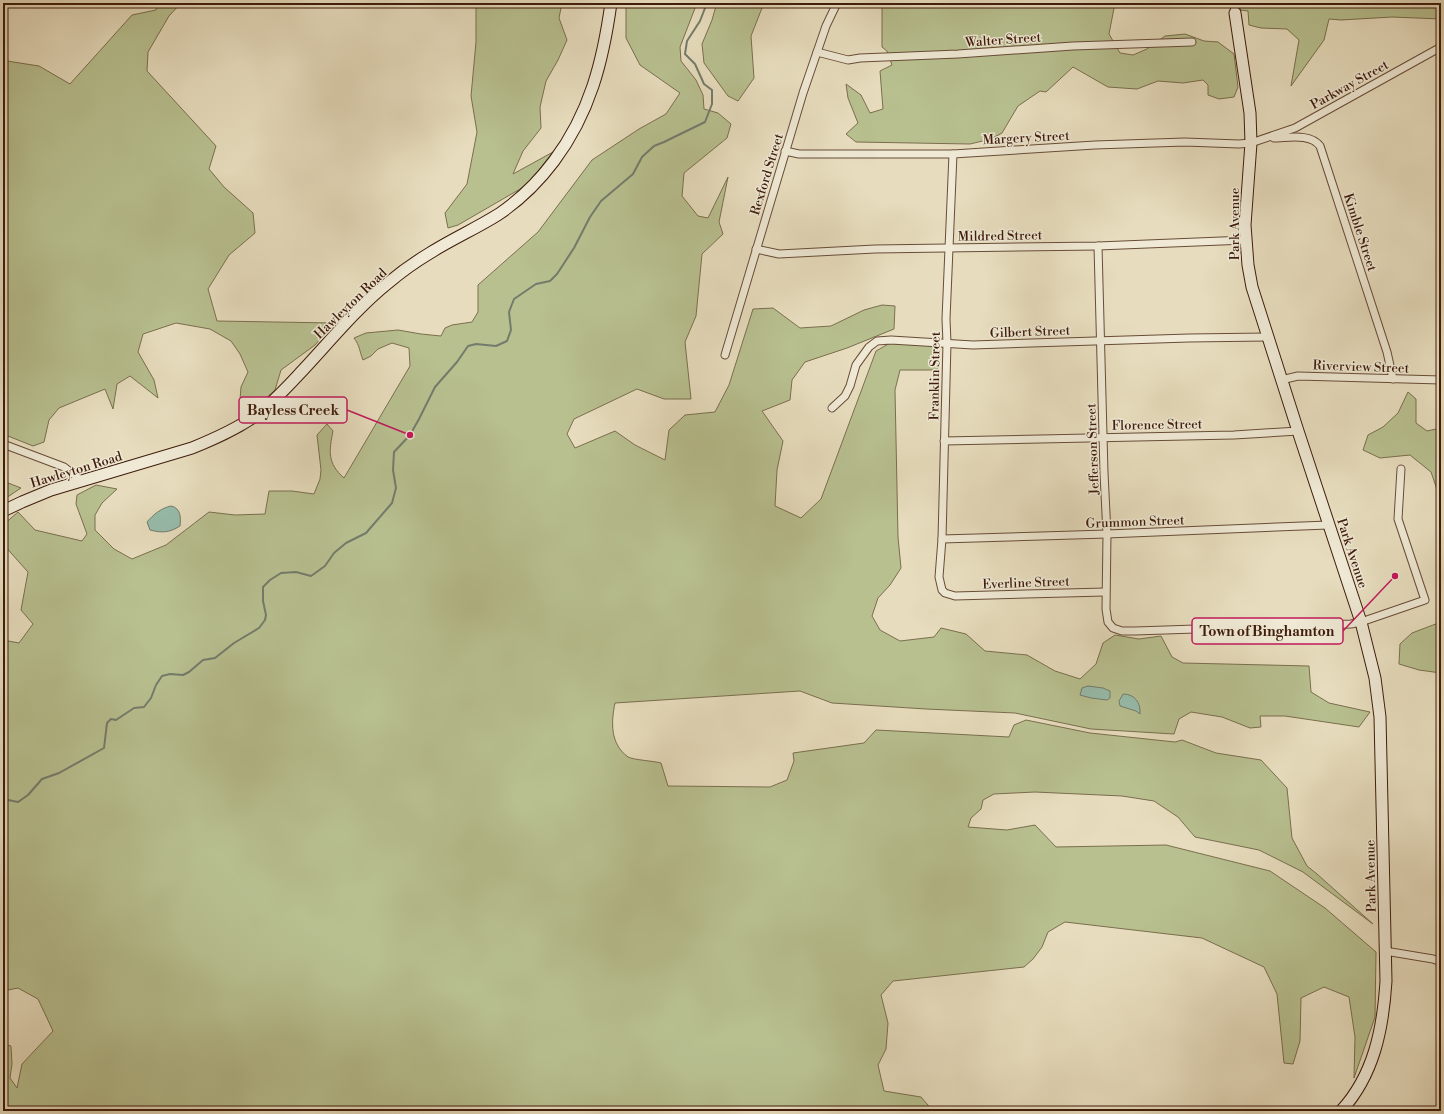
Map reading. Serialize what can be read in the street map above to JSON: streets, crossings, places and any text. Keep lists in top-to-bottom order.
{
  "streets": {
    "street": [
      "Walter Street",
      "Parkway Street",
      "Margery Street",
      "Rexford Street",
      "Park Avenue",
      "Kimble Street",
      "Mildred Street",
      "Hawleyton Road",
      "Gilbert Street",
      "Riverview Street",
      "Franklin Street",
      "Florence Street",
      "Jefferson Street",
      "Grummon Street",
      "Everline Street"
    ]
  },
  "crossings": [
    ["Walter Street", "Rexford Street"],
    ["Parkway Street", "Margery Street"],
    ["Parkway Street", "Kimble Street"],
    ["Margery Street", "Rexford Street"],
    ["Margery Street", "Park Avenue"],
    ["Margery Street", "Kimble Street"],
    ["Margery Street", "Franklin Street"],
    ["Rexford Street", "Mildred Street"],
    ["Park Avenue", "Mildred Street"],
    ["Park Avenue", "Gilbert Street"],
    ["Park Avenue", "Riverview Street"],
    ["Park Avenue", "Florence Street"],
    ["Park Avenue", "Jefferson Street"],
    ["Park Avenue", "Grummon Street"],
    ["Kimble Street", "Riverview Street"],
    ["Mildred Street", "Franklin Street"],
    ["Mildred Street", "Jefferson Street"],
    ["Gilbert Street", "Franklin Street"],
    ["Gilbert Street", "Jefferson Street"],
    ["Franklin Street", "Florence Street"],
    ["Franklin Street", "Grummon Street"],
    ["Franklin Street", "Everline Street"],
    ["Florence Street", "Jefferson Street"],
    ["Jefferson Street", "Grummon Street"],
    ["Jefferson Street", "Everline Street"]
  ],
  "places": ["Bayless Creek", "Town of Binghamton"]
}
